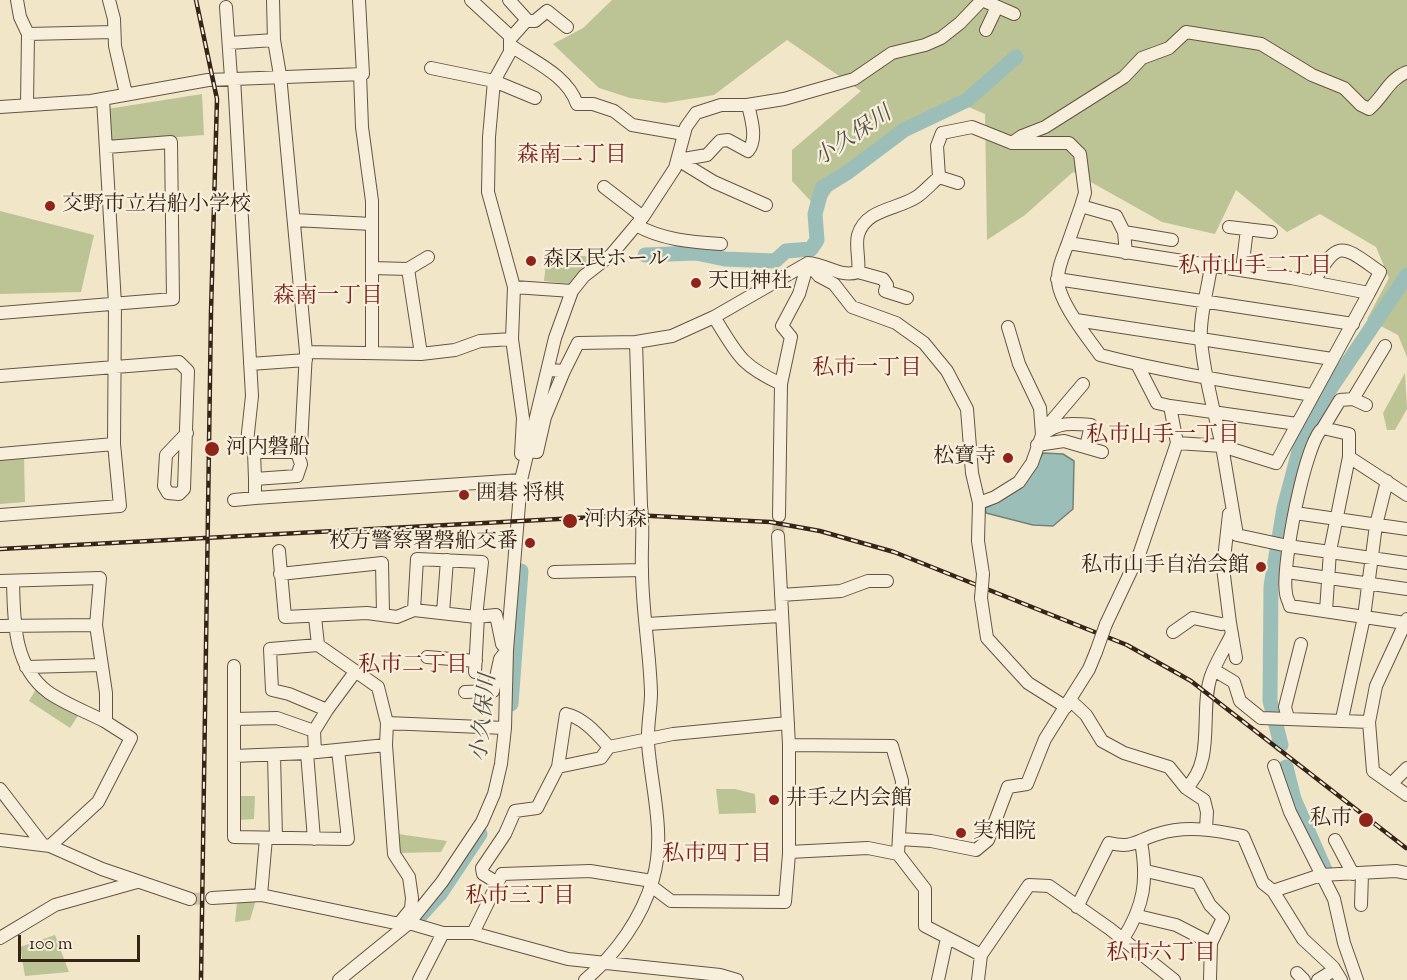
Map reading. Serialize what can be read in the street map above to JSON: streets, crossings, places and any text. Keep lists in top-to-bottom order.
{
  "districts": [
    "森南二丁目",
    "私市山手二丁目",
    "森南一丁目",
    "私市一丁目",
    "私市山手一丁目",
    "私市二丁目",
    "私市四丁目",
    "私市三丁目",
    "私市六丁目"
  ],
  "water": ["小久保川"],
  "places": [
    "交野市立岩船小学校",
    "森区民ホール",
    "天田神社",
    "河内磐船",
    "松寶寺",
    "囲碁 将棋",
    "河内森",
    "枚方警察署磐船交番",
    "私市山手自治会館",
    "井手之内会館",
    "私市",
    "実相院"
  ],
  "scale_bar": "100 m"
}
